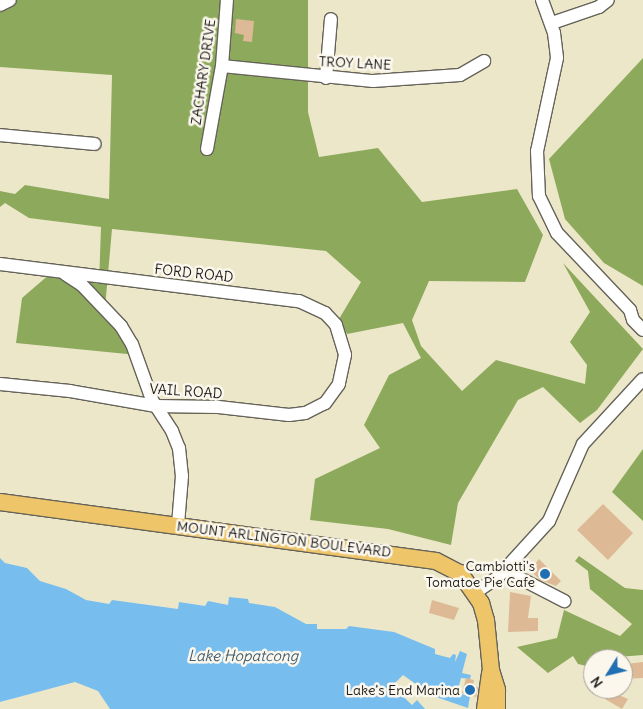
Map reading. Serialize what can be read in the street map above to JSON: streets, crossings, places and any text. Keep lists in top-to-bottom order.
{
  "streets": {
    "main road": ["MOUNT ARLINGTON BOULEVARD"],
    "street": [
      "TROY LANE",
      "ZACHARY DRIVE",
      "FORD ROAD",
      "VAIL ROAD"
    ]
  },
  "crossings": [
    ["TROY LANE", "ZACHARY DRIVE"],
    ["FORD ROAD", "VAIL ROAD"]
  ],
  "water": ["Lake Hopatcong"],
  "places": ["Cambiotti's Tomatoe Pie Cafe", "Lake's End Marina"],
  "north": "bottom left"
}
